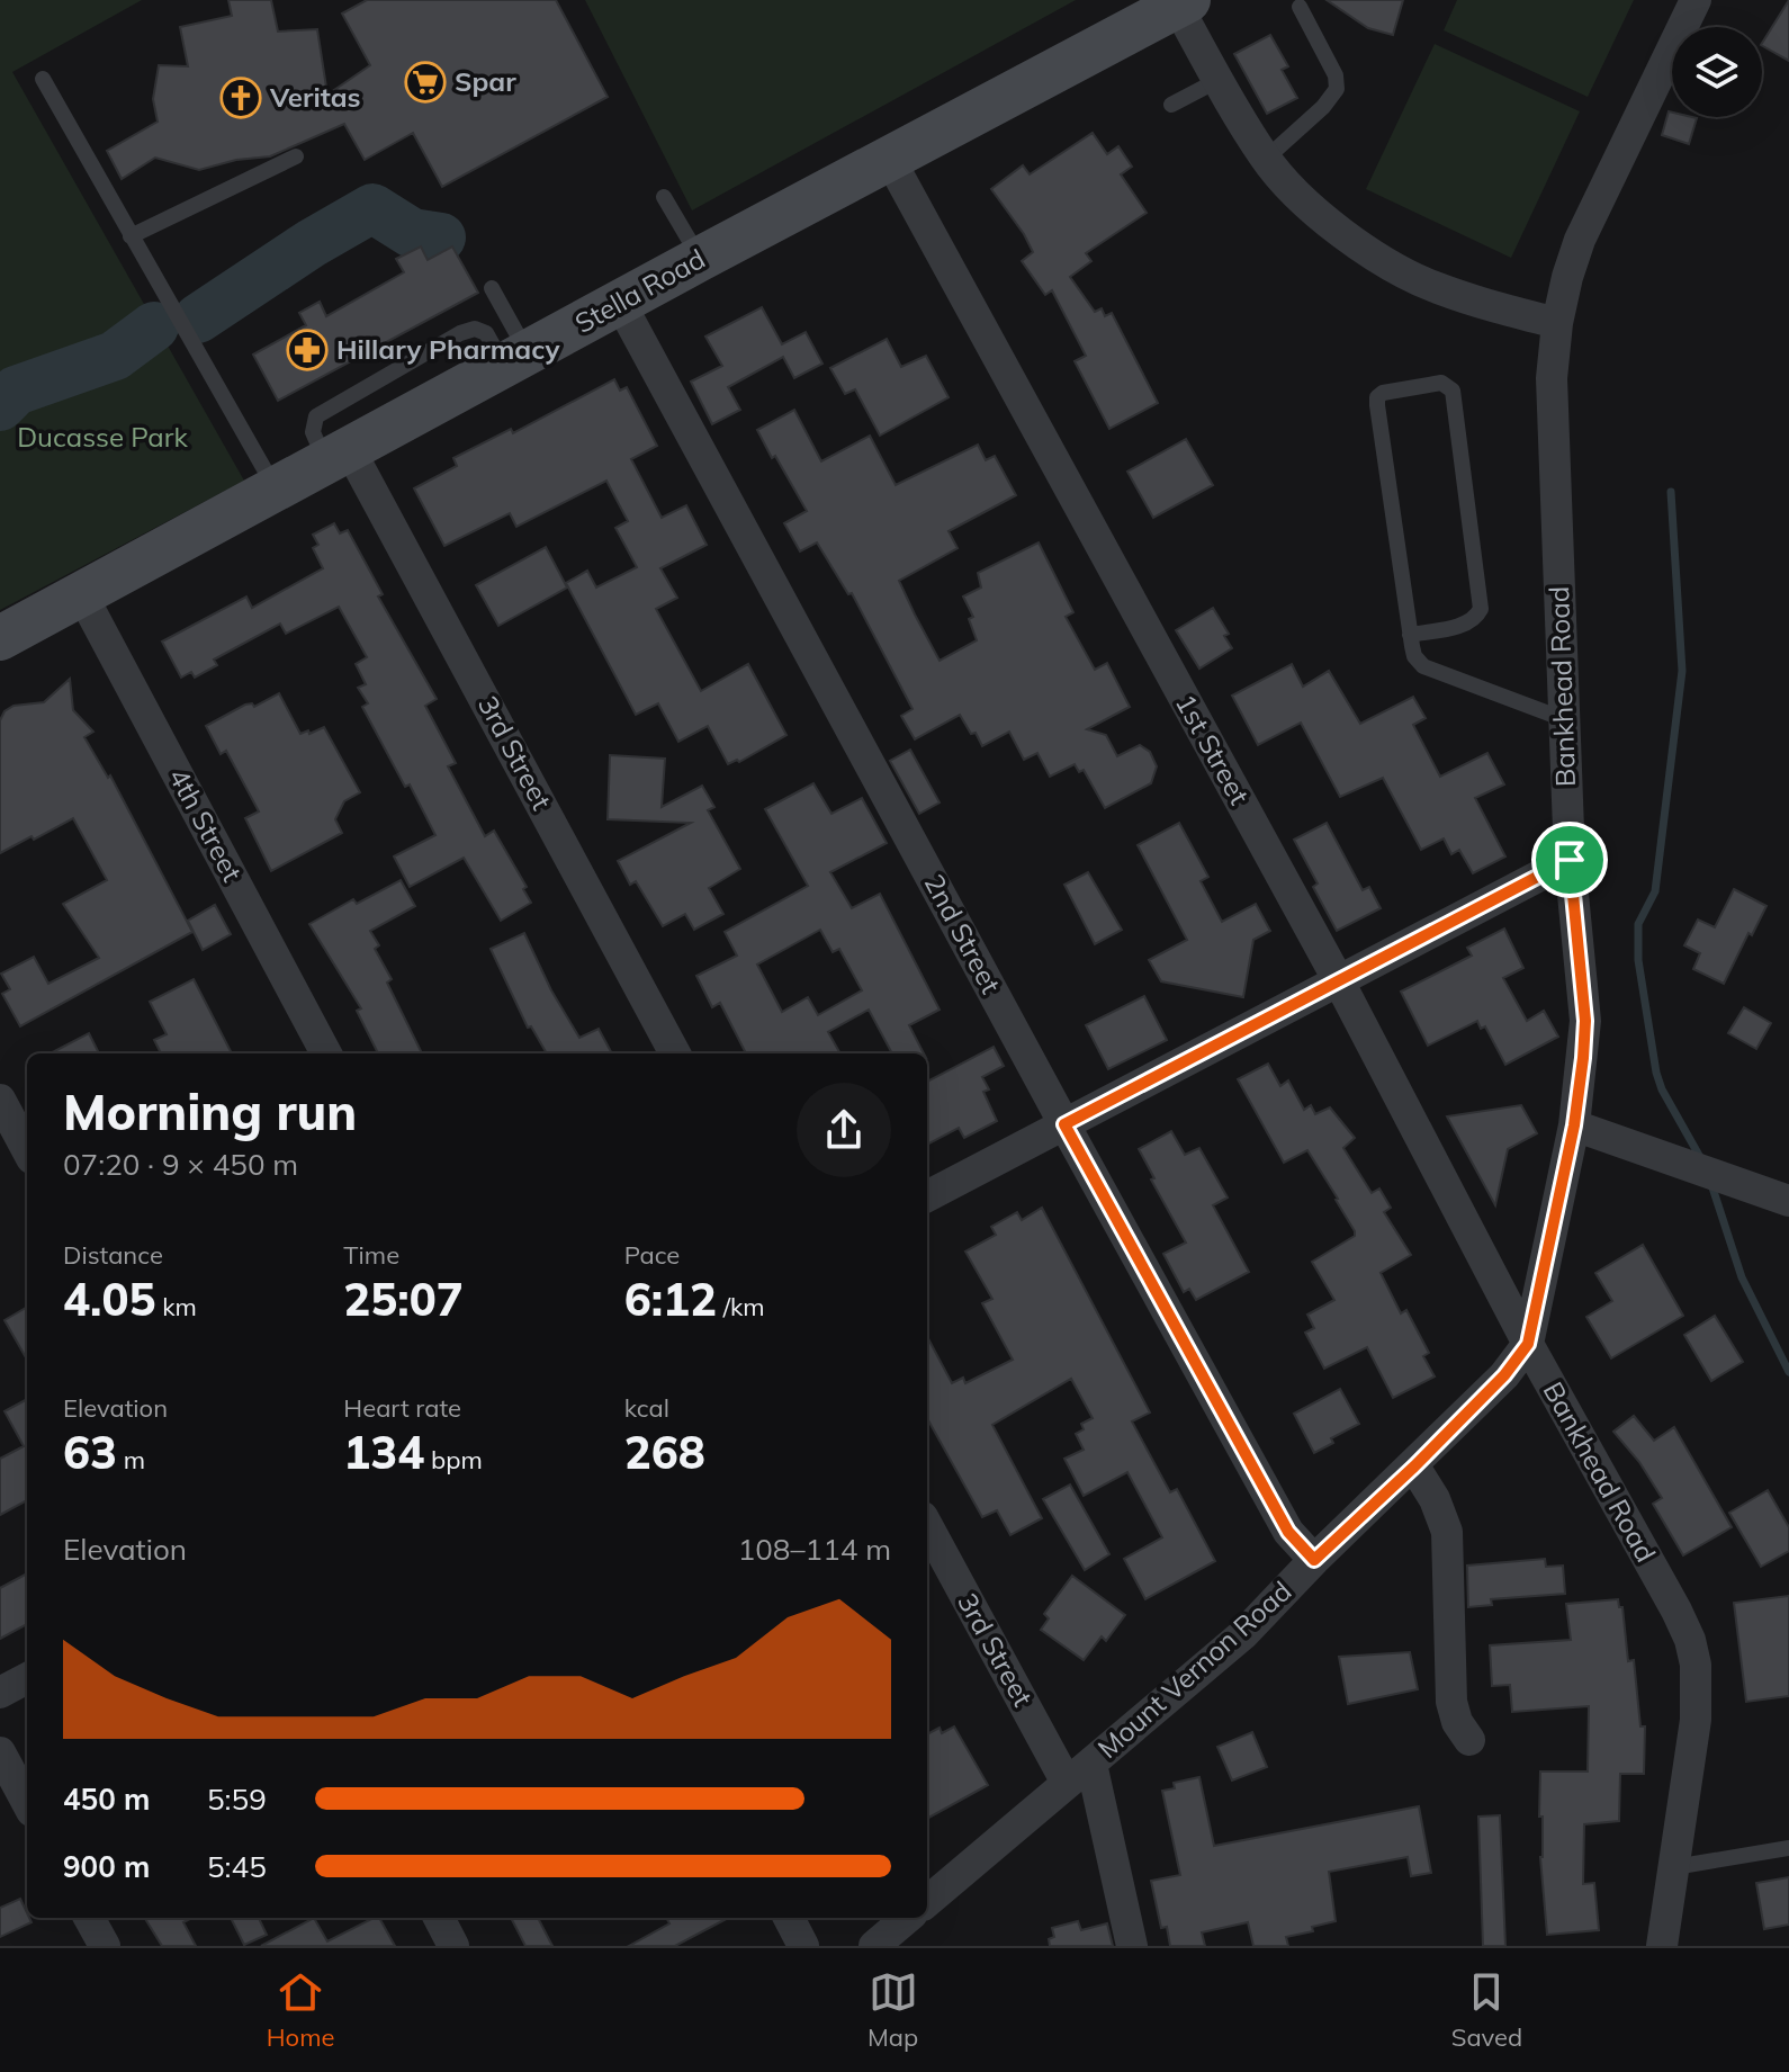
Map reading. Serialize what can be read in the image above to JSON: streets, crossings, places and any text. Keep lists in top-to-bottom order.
{
  "streets": {
    "main road": ["Stella Road"],
    "street": [
      "Bankhead Road",
      "1st Street",
      "3rd Street",
      "4th Street",
      "2nd Street",
      "Mount Vernon Road"
    ]
  },
  "crossings": [
    ["Stella Road", "1st Street"],
    ["Stella Road", "3rd Street"],
    ["Stella Road", "4th Street"],
    ["Stella Road", "2nd Street"],
    ["Bankhead Road", "1st Street"],
    ["Bankhead Road", "Mount Vernon Road"],
    ["1st Street", "Mount Vernon Road"],
    ["3rd Street", "Mount Vernon Road"],
    ["2nd Street", "Mount Vernon Road"]
  ],
  "parks": ["Ducasse Park"],
  "places": {
    "supermarket": ["Spar"],
    "church": ["Veritas"],
    "pharmacy": ["Hillary Pharmacy"]
  },
  "page": {
    "heading": ["Morning run", "07:20 · 9 × 450 m"],
    "stats": [
      ["Distance", "4.05 km"],
      ["Time", "25:07"],
      ["Pace", "6:12 /km"],
      ["Elevation", "63 m"],
      ["Heart rate", "134 bpm"],
      ["kcal", "268"]
    ],
    "chart": ["Elevation", "108–114 m"],
    "list": [
      {
        "name": "450 m",
        "note": "5:59"
      },
      {
        "name": "900 m",
        "note": "5:45"
      }
    ],
    "tabs": ["Home", "Map", "Saved"]
  }
}
